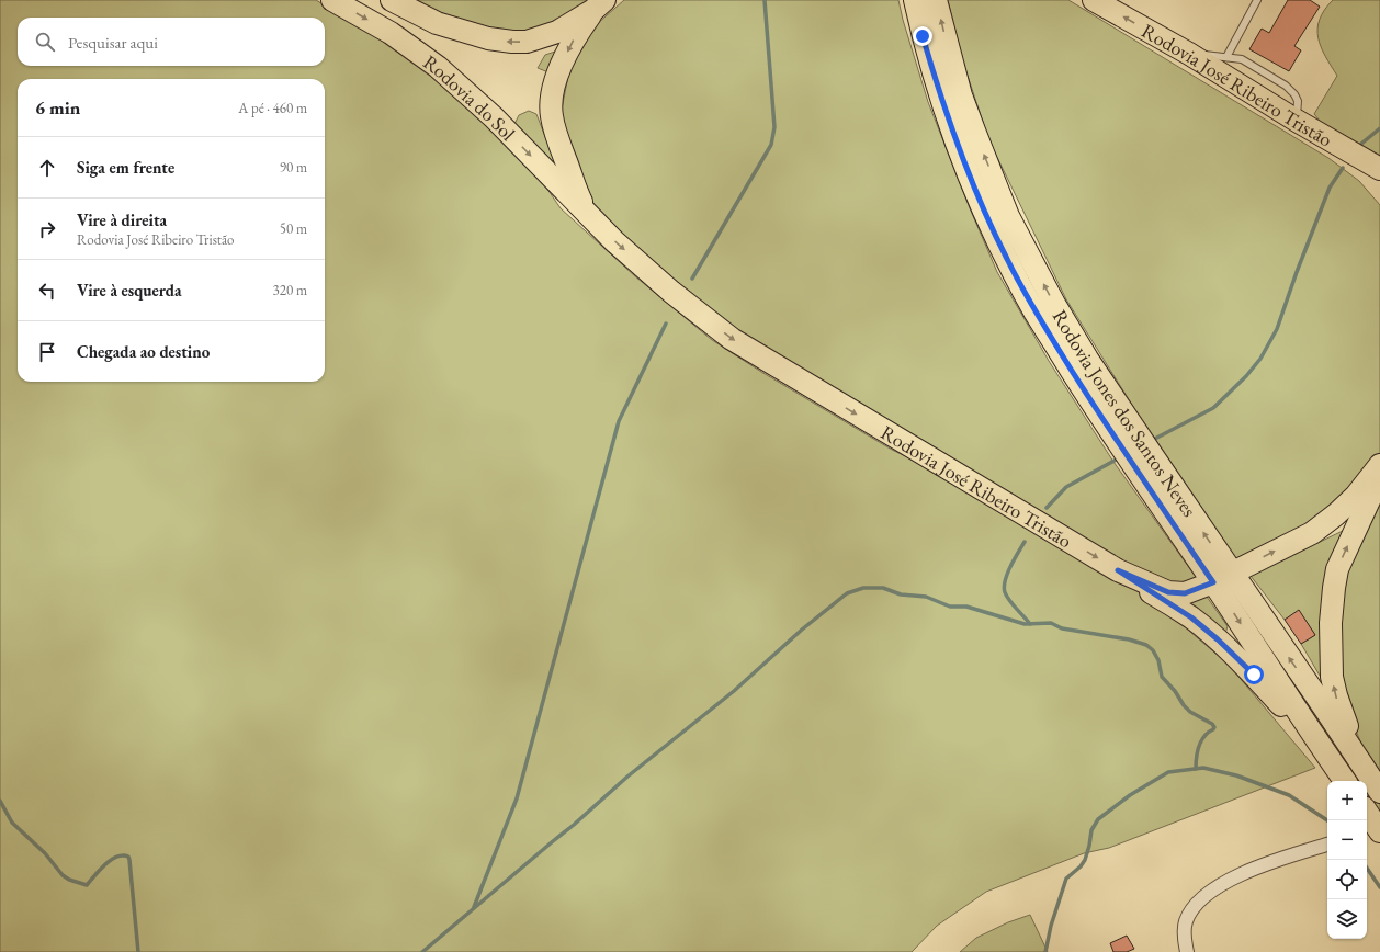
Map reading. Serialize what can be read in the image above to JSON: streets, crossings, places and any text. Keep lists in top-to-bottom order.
{
  "streets": {
    "main road": ["Rodovia José Ribeiro Tristão", "Rodovia do Sol", "Rodovia Jones dos Santos Neves"]
  },
  "crossings": [
    ["Rodovia José Ribeiro Tristão", "Rodovia do Sol"],
    ["Rodovia José Ribeiro Tristão", "Rodovia Jones dos Santos Neves"]
  ],
  "page": {
    "search": "Pesquisar aqui",
    "heading": ["6 min", "A pé · 460 m"],
    "list": [
      ["Siga em frente", "90 m"],
      ["Vire à direita", "Rodovia José Ribeiro Tristão", "50 m"],
      ["Vire à esquerda", "320 m"],
      "Chegada ao destino"
    ],
    "map_buttons": ["+", "−"]
  }
}
